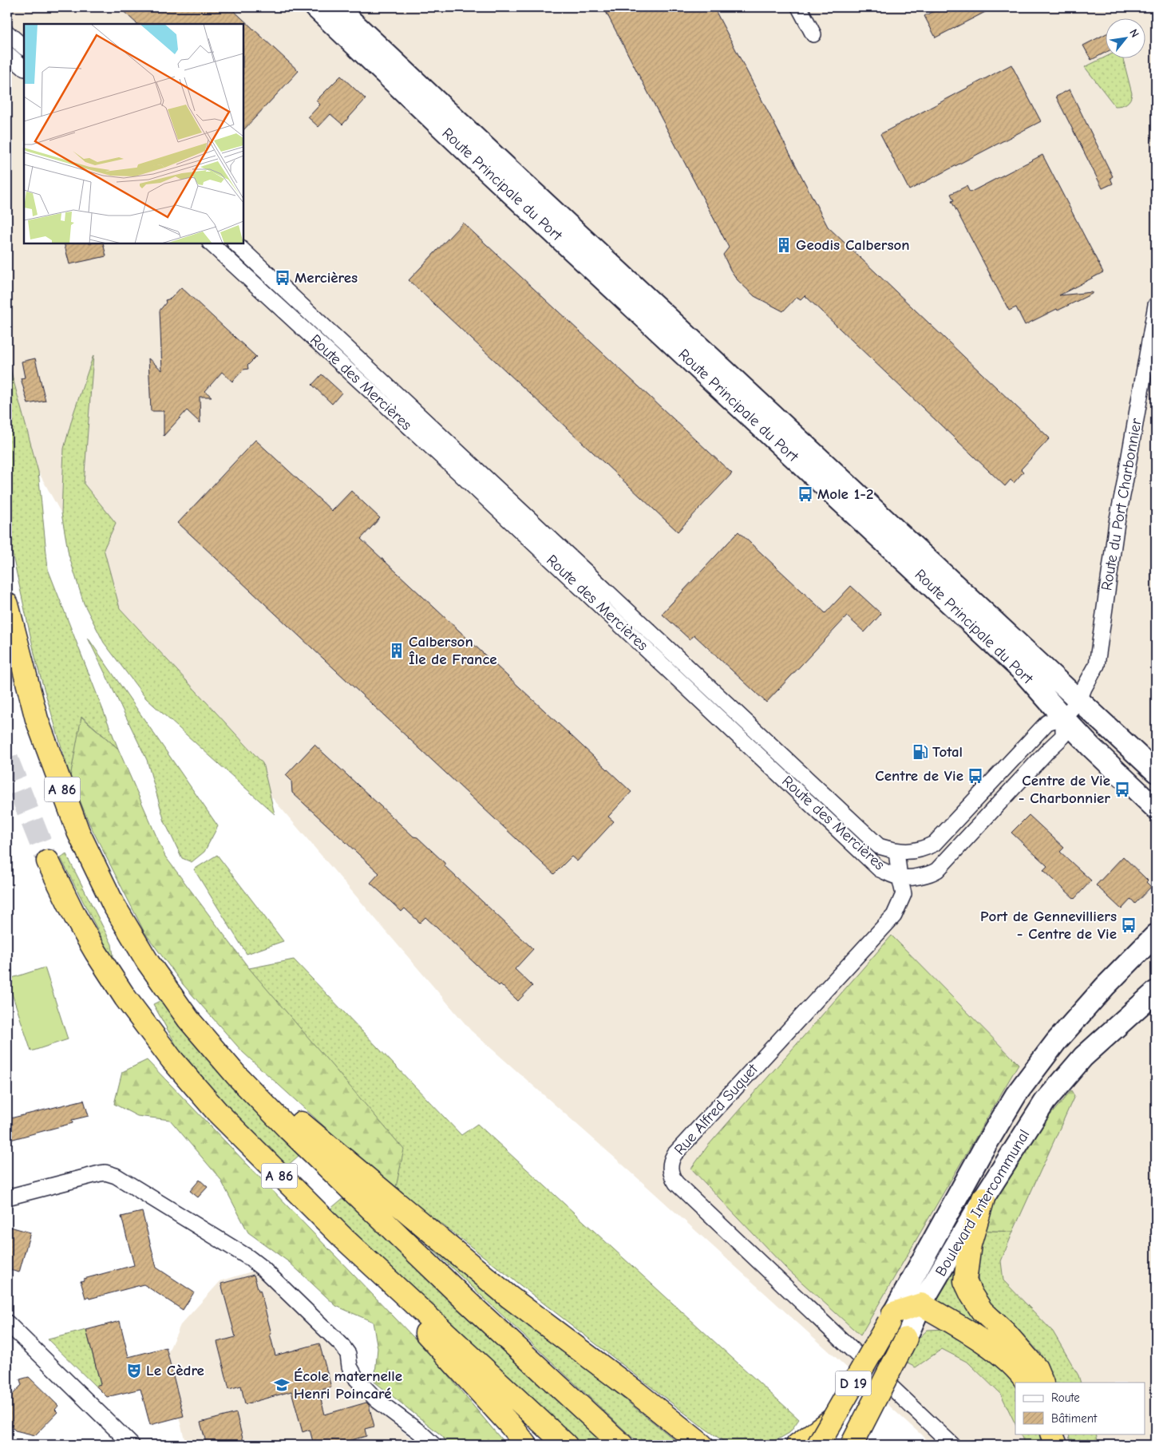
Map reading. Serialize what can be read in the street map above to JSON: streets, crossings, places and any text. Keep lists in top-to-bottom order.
{
  "streets": {
    "main road": [
      "Route Principale du Port",
      "A 86",
      "Boulevard Intercommunal",
      "D 19"
    ],
    "street": ["Route des Mercières", "Route du Port Charbonnier", "Rue Alfred Suquet"]
  },
  "crossings": [
    ["Route Principale du Port", "Route des Mercières"],
    ["Route Principale du Port", "Route du Port Charbonnier"],
    ["Route des Mercières", "Rue Alfred Suquet"]
  ],
  "places": {
    "building": ["Geodis Calberson", "Calberson Île de France"],
    "bus stop": [
      "Mercières",
      "Mole 1-2",
      "Centre de Vie",
      "Centre de Vie - Charbonnier",
      "Port de Gennevilliers - Centre de Vie"
    ],
    "fuel station": ["Total"],
    "theatre": ["Le Cèdre"],
    "school or university": ["École maternelle Henri Poincaré"]
  },
  "legend": ["Route", "Bâtiment"],
  "north": "top right"
}
